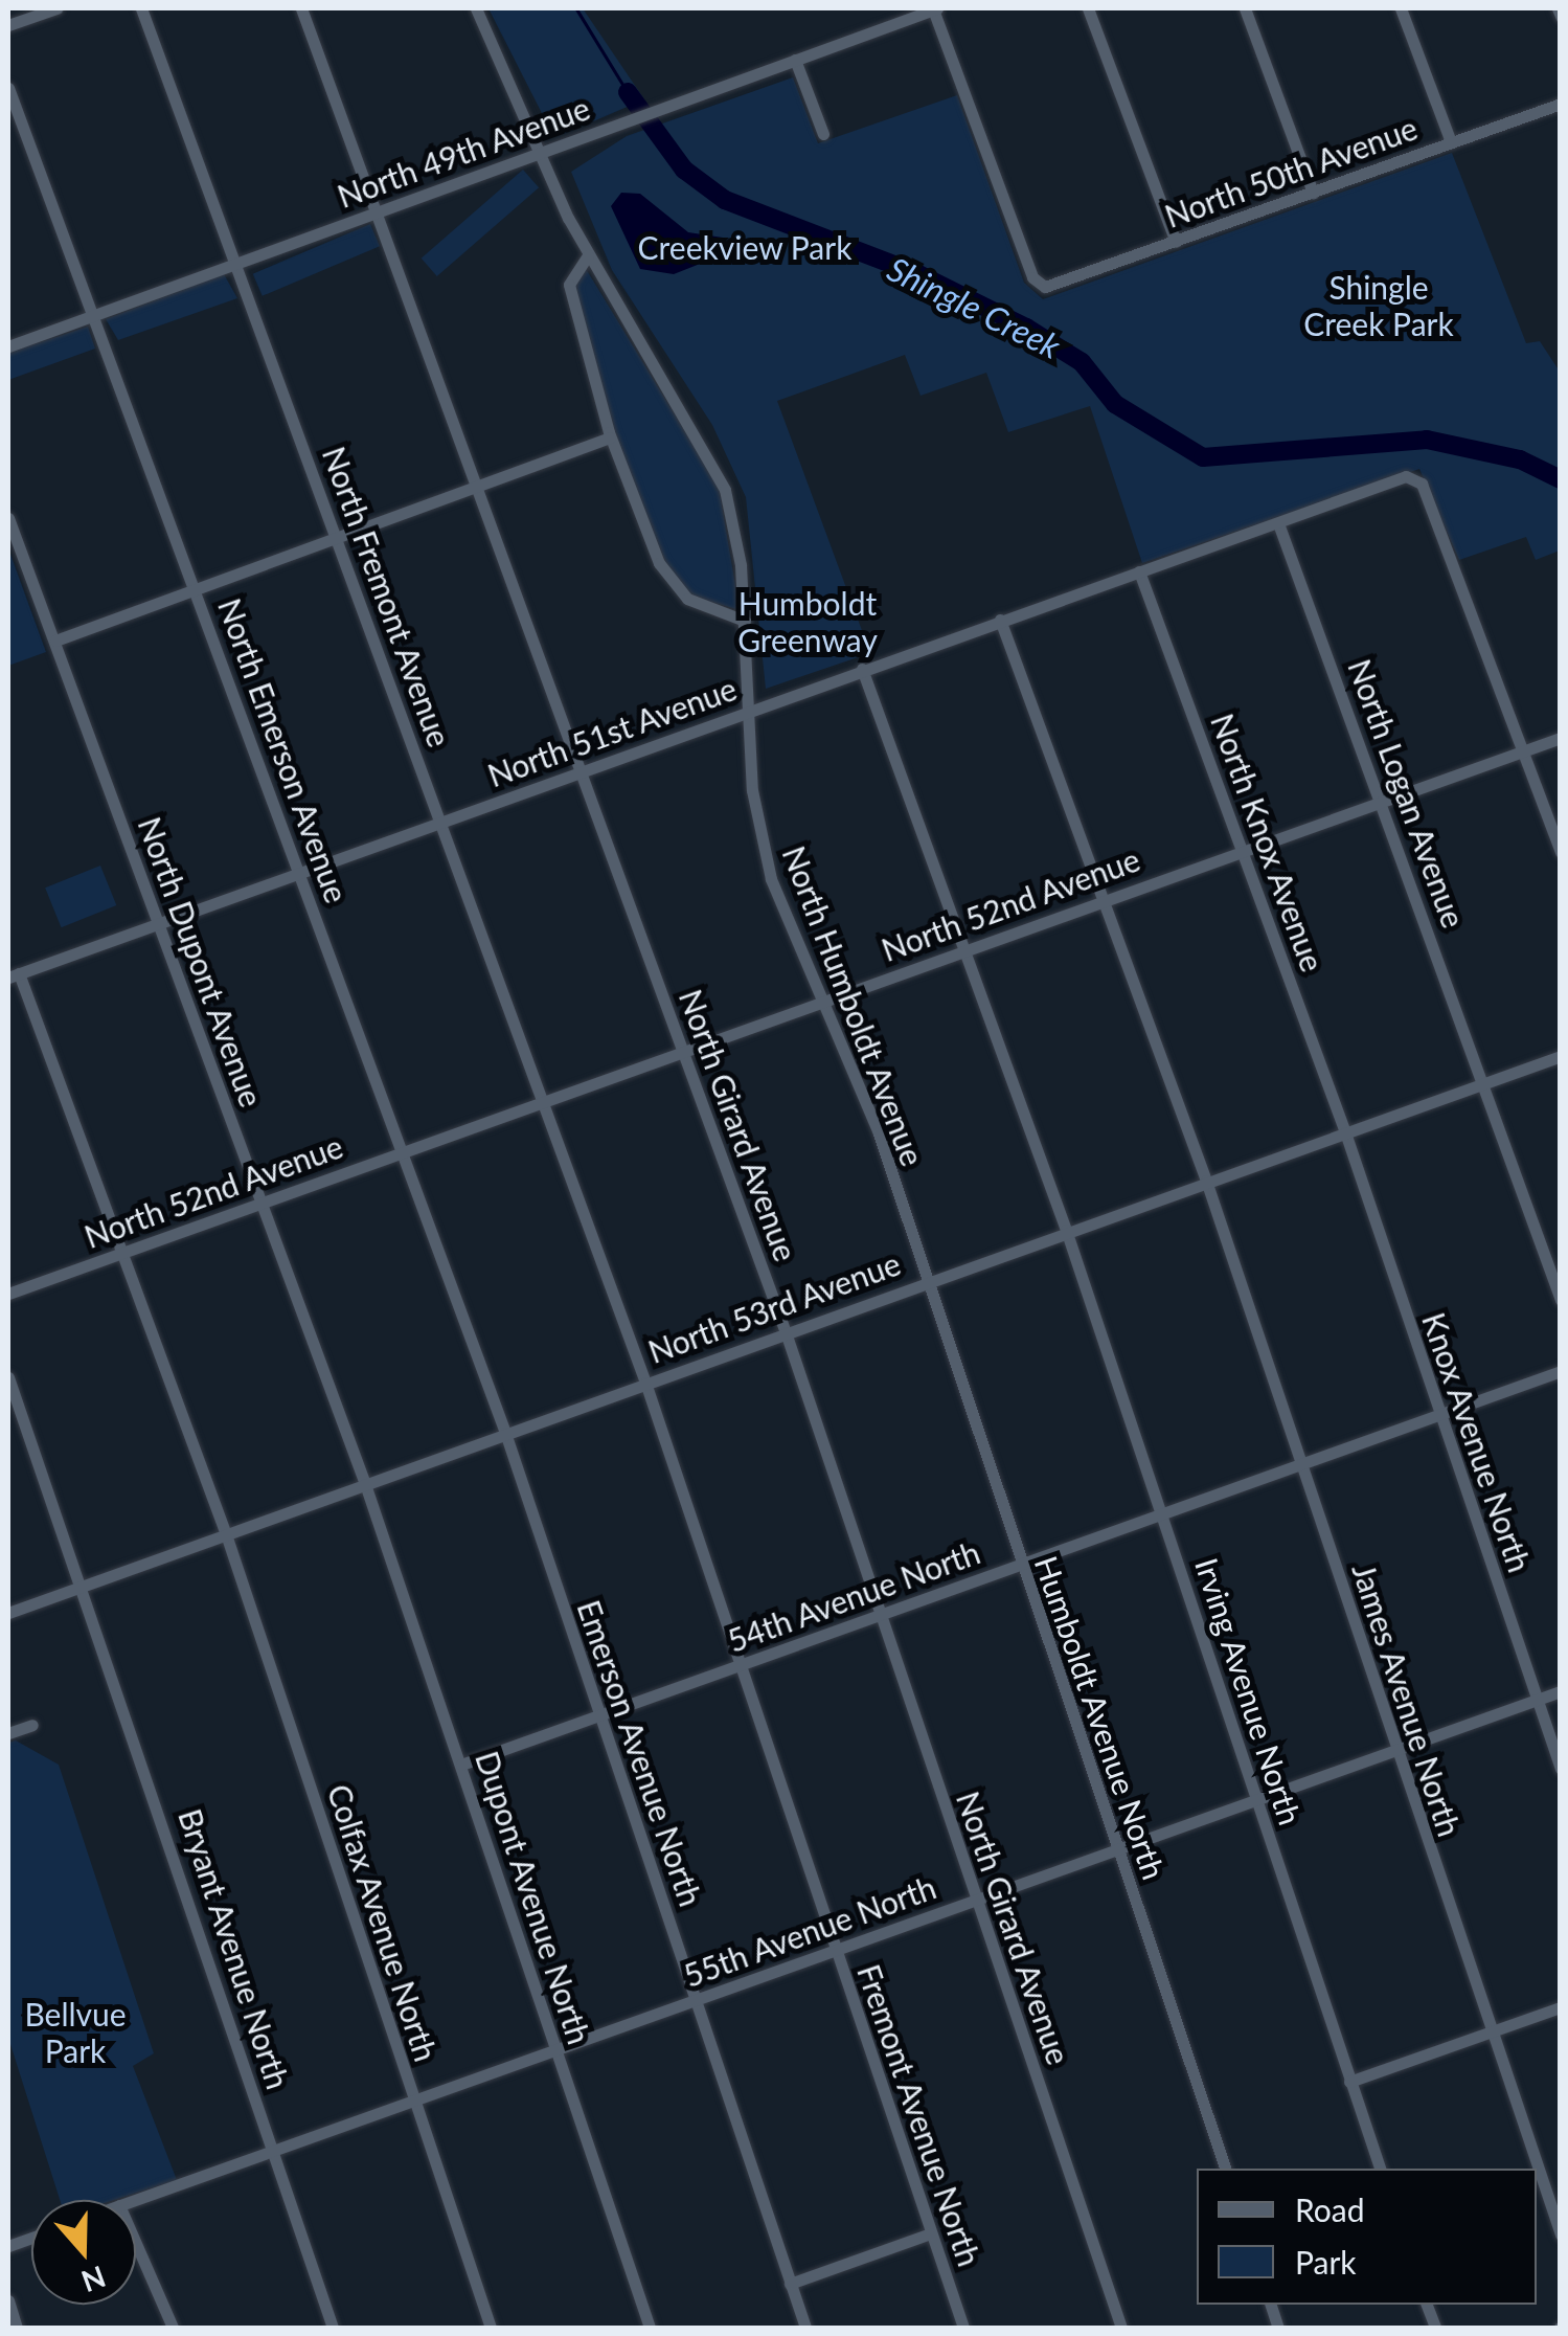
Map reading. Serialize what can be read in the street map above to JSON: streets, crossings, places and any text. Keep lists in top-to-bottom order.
{
  "streets": {
    "street": [
      "North 49th Avenue",
      "North 50th Avenue",
      "North Fremont Avenue",
      "North 51st Avenue",
      "North Emerson Avenue",
      "North Logan Avenue",
      "North Knox Avenue",
      "North 52nd Avenue",
      "North Dupont Avenue",
      "North Humboldt Avenue",
      "North Girard Avenue",
      "North 53rd Avenue",
      "Knox Avenue North",
      "54th Avenue North",
      "Irving Avenue North",
      "James Avenue North",
      "Humboldt Avenue North",
      "Emerson Avenue North",
      "Dupont Avenue North",
      "Colfax Avenue North",
      "55th Avenue North",
      "Bryant Avenue North",
      "Fremont Avenue North"
    ]
  },
  "crossings": [
    ["North 49th Avenue", "North 50th Avenue"],
    ["North 49th Avenue", "North Fremont Avenue"],
    ["North 49th Avenue", "North Emerson Avenue"],
    ["North 49th Avenue", "North Humboldt Avenue"],
    ["North 49th Avenue", "North Girard Avenue"],
    ["North Fremont Avenue", "North 51st Avenue"],
    ["North Fremont Avenue", "North 52nd Avenue"],
    ["North Fremont Avenue", "North 53rd Avenue"],
    ["North Fremont Avenue", "Fremont Avenue North"],
    ["North 51st Avenue", "North Emerson Avenue"],
    ["North 51st Avenue", "North Logan Avenue"],
    ["North 51st Avenue", "North Knox Avenue"],
    ["North 51st Avenue", "North 52nd Avenue"],
    ["North 51st Avenue", "North Dupont Avenue"],
    ["North 51st Avenue", "North Humboldt Avenue"],
    ["North 51st Avenue", "North Girard Avenue"],
    ["North 51st Avenue", "Irving Avenue North"],
    ["North 51st Avenue", "James Avenue North"],
    ["North 51st Avenue", "Colfax Avenue North"],
    ["North Emerson Avenue", "North 52nd Avenue"],
    ["North Emerson Avenue", "North 53rd Avenue"],
    ["North Emerson Avenue", "Emerson Avenue North"],
    ["North Logan Avenue", "North 52nd Avenue"],
    ["North Logan Avenue", "North 53rd Avenue"],
    ["North Knox Avenue", "North 52nd Avenue"],
    ["North Knox Avenue", "North 53rd Avenue"],
    ["North Knox Avenue", "Knox Avenue North"],
    ["North 52nd Avenue", "North Dupont Avenue"],
    ["North 52nd Avenue", "North Humboldt Avenue"],
    ["North 52nd Avenue", "North Girard Avenue"],
    ["North 52nd Avenue", "Irving Avenue North"],
    ["North 52nd Avenue", "James Avenue North"],
    ["North 52nd Avenue", "Colfax Avenue North"],
    ["North Dupont Avenue", "North 53rd Avenue"],
    ["North Dupont Avenue", "Dupont Avenue North"],
    ["North Humboldt Avenue", "North 53rd Avenue"],
    ["North Humboldt Avenue", "Humboldt Avenue North"],
    ["North Girard Avenue", "North 53rd Avenue"],
    ["North Girard Avenue", "54th Avenue North"],
    ["North Girard Avenue", "55th Avenue North"],
    ["North 53rd Avenue", "Knox Avenue North"],
    ["North 53rd Avenue", "Irving Avenue North"],
    ["North 53rd Avenue", "James Avenue North"],
    ["North 53rd Avenue", "Humboldt Avenue North"],
    ["North 53rd Avenue", "Emerson Avenue North"],
    ["North 53rd Avenue", "Dupont Avenue North"],
    ["North 53rd Avenue", "Colfax Avenue North"],
    ["North 53rd Avenue", "Bryant Avenue North"],
    ["North 53rd Avenue", "Fremont Avenue North"],
    ["Knox Avenue North", "54th Avenue North"],
    ["Knox Avenue North", "55th Avenue North"],
    ["54th Avenue North", "Irving Avenue North"],
    ["54th Avenue North", "James Avenue North"],
    ["54th Avenue North", "Humboldt Avenue North"],
    ["54th Avenue North", "Emerson Avenue North"],
    ["54th Avenue North", "Dupont Avenue North"],
    ["54th Avenue North", "Fremont Avenue North"],
    ["Irving Avenue North", "55th Avenue North"],
    ["James Avenue North", "55th Avenue North"],
    ["Humboldt Avenue North", "55th Avenue North"],
    ["Emerson Avenue North", "55th Avenue North"],
    ["Dupont Avenue North", "55th Avenue North"],
    ["Colfax Avenue North", "55th Avenue North"],
    ["55th Avenue North", "Bryant Avenue North"],
    ["55th Avenue North", "Fremont Avenue North"]
  ],
  "water": ["Shingle Creek"],
  "parks": [
    "Creekview Park",
    "Shingle Creek Park",
    "Humboldt Greenway",
    "Bellvue Park"
  ],
  "legend": ["Road", "Park"],
  "north": "bottom"
}
